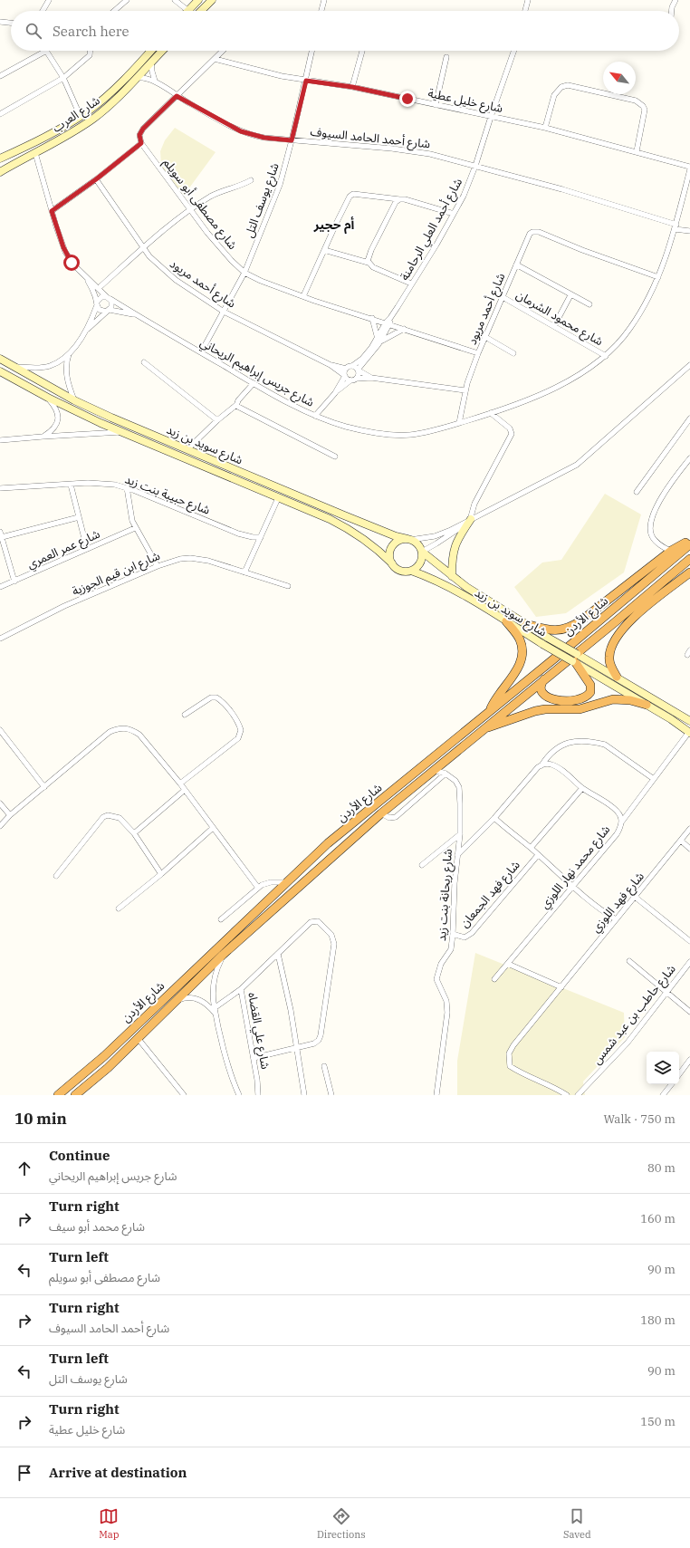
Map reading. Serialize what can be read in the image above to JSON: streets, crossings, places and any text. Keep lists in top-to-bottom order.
{
  "streets": {
    "highway": ["شارع الأردن"],
    "main road": ["شارع العرب", "شارع سويد بن زيد"],
    "street": [
      "شارع خليل عطية",
      "شارع أحمد الحامد السيوف",
      "شارع يوسف التل",
      "شارع مصطفى أبو سويلم",
      "شارع أحمد العلي الرحامنة",
      "شارع أحمد مريود",
      "شارع محمود الشرمان",
      "شارع جريس إبراهيم الريحاني",
      "شارع حبيبة بنت زيد",
      "شارع عمر العمري",
      "شارع ابن قيم الجوزية",
      "شارع محمد نهار اللوزي",
      "شارع فهد الجمعان",
      "شارع ريحانة بنت زيد",
      "شارع فهد اللوزي",
      "شارع حاطب بن عبد شمس",
      "شارع علي القضاه"
    ]
  },
  "crossings": [
    ["شارع خليل عطية", "شارع يوسف التل"],
    ["شارع خليل عطية", "شارع أحمد العلي الرحامنة"],
    ["شارع العرب", "شارع أحمد الحامد السيوف"],
    ["شارع العرب", "شارع جريس إبراهيم الريحاني"],
    ["شارع أحمد الحامد السيوف", "شارع يوسف التل"],
    ["شارع أحمد الحامد السيوف", "شارع أحمد العلي الرحامنة"],
    ["شارع أحمد الحامد السيوف", "شارع جريس إبراهيم الريحاني"],
    ["شارع يوسف التل", "شارع مصطفى أبو سويلم"],
    ["شارع يوسف التل", "شارع أحمد مريود"],
    ["شارع يوسف التل", "شارع جريس إبراهيم الريحاني"],
    ["شارع مصطفى أبو سويلم", "شارع أحمد العلي الرحامنة"],
    ["شارع مصطفى أبو سويلم", "شارع أحمد مريود"],
    ["شارع أحمد العلي الرحامنة", "شارع أحمد مريود"],
    ["شارع أحمد مريود", "شارع محمود الشرمان"],
    ["شارع أحمد مريود", "شارع جريس إبراهيم الريحاني"],
    ["شارع محمود الشرمان", "شارع جريس إبراهيم الريحاني"],
    ["شارع الأردن", "شارع ريحانة بنت زيد"],
    ["شارع فهد الجمعان", "شارع ريحانة بنت زيد"]
  ],
  "districts": ["أم حجير"],
  "north": "top left",
  "page": {
    "search": "Search here",
    "heading": ["10 min", "Walk · 750 m"],
    "list": [
      ["Continue", "شارع جريس إبراهيم الريحاني", "80 m"],
      ["Turn right", "شارع محمد أبو سيف", "160 m"],
      ["Turn left", "شارع مصطفى أبو سويلم", "90 m"],
      ["Turn right", "شارع أحمد الحامد السيوف", "180 m"],
      ["Turn left", "شارع يوسف التل", "90 m"],
      ["Turn right", "شارع خليل عطية", "150 m"],
      "Arrive at destination"
    ],
    "nav": ["Map", "Directions", "Saved"]
  }
}
